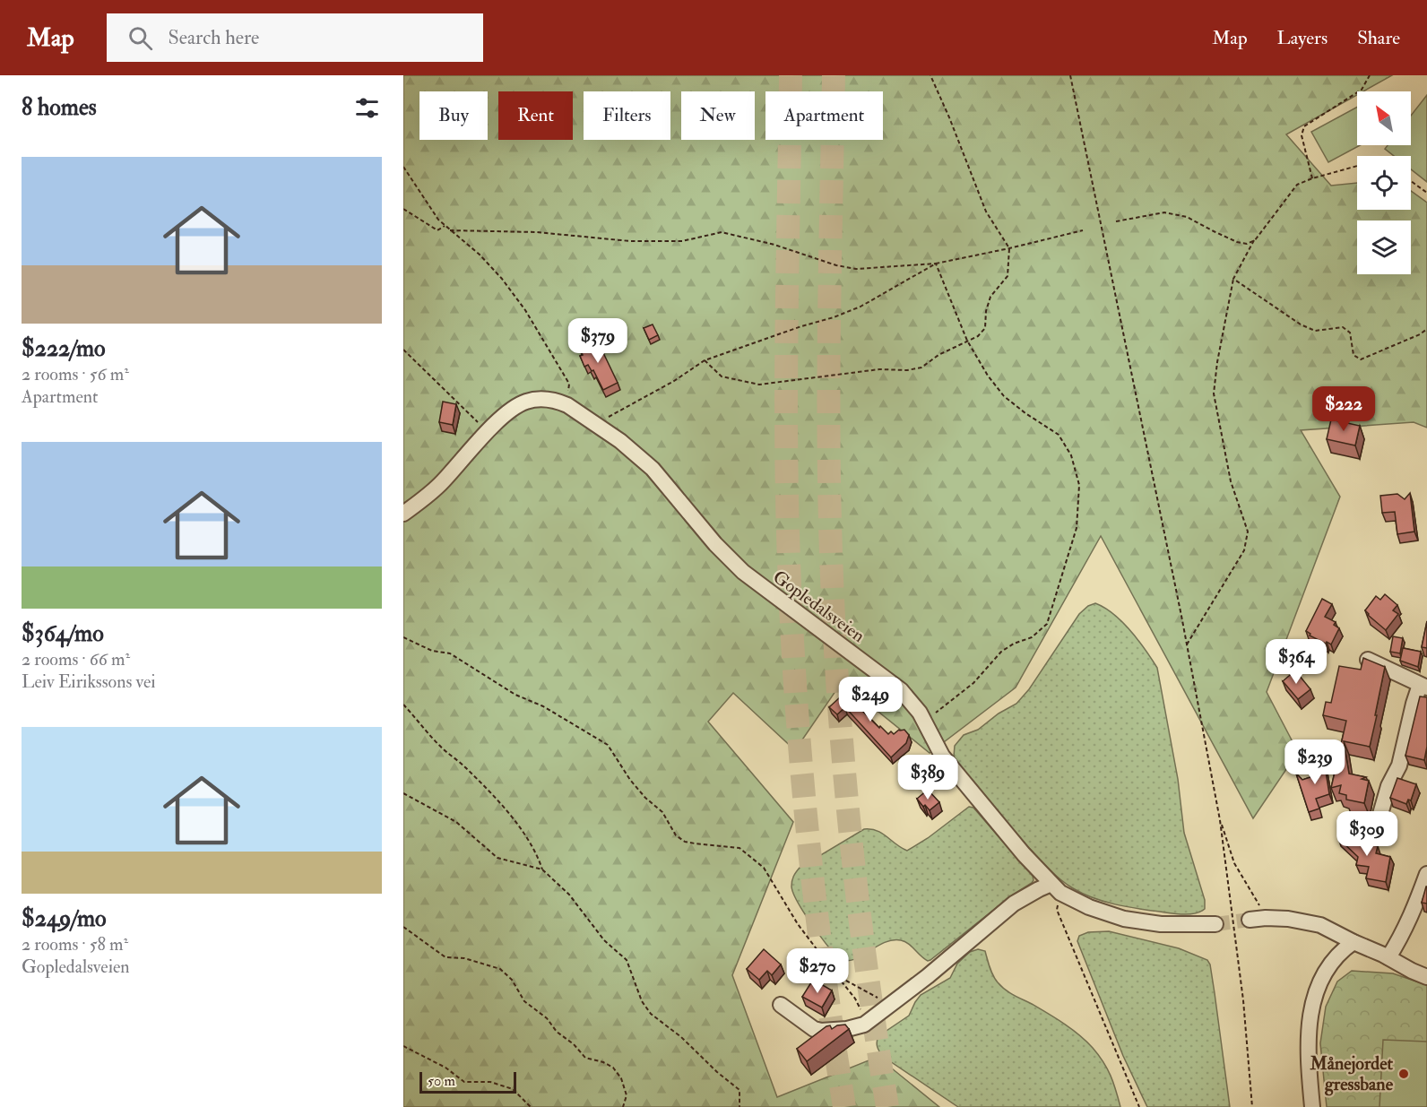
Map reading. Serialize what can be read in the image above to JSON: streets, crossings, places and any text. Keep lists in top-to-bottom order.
{
  "streets": {
    "street": ["Gopledalsveien"]
  },
  "places": ["Månejordet gressbane"],
  "scale_bar": "50 m",
  "north": "top left",
  "page": {
    "header": "Map",
    "search": "Search here",
    "nav": ["Map", "Layers", "Share"],
    "heading": "8 homes",
    "chip": [
      "Buy",
      "Rent",
      "Filters",
      "New",
      "Apartment"
    ],
    "list": [
      {
        "name": "$222/mo",
        "note": "2 rooms · 56 m² · Apartment"
      },
      {
        "name": "$364/mo",
        "note": "2 rooms · 66 m² · Leiv Eirikssons vei"
      },
      {
        "name": "$249/mo",
        "note": "2 rooms · 58 m² · Gopledalsveien"
      }
    ],
    "price": [
      "$379",
      "$222",
      "$364",
      "$249",
      "$239",
      "$389",
      "$309",
      "$270"
    ],
    "scale": "50 m"
  }
}
